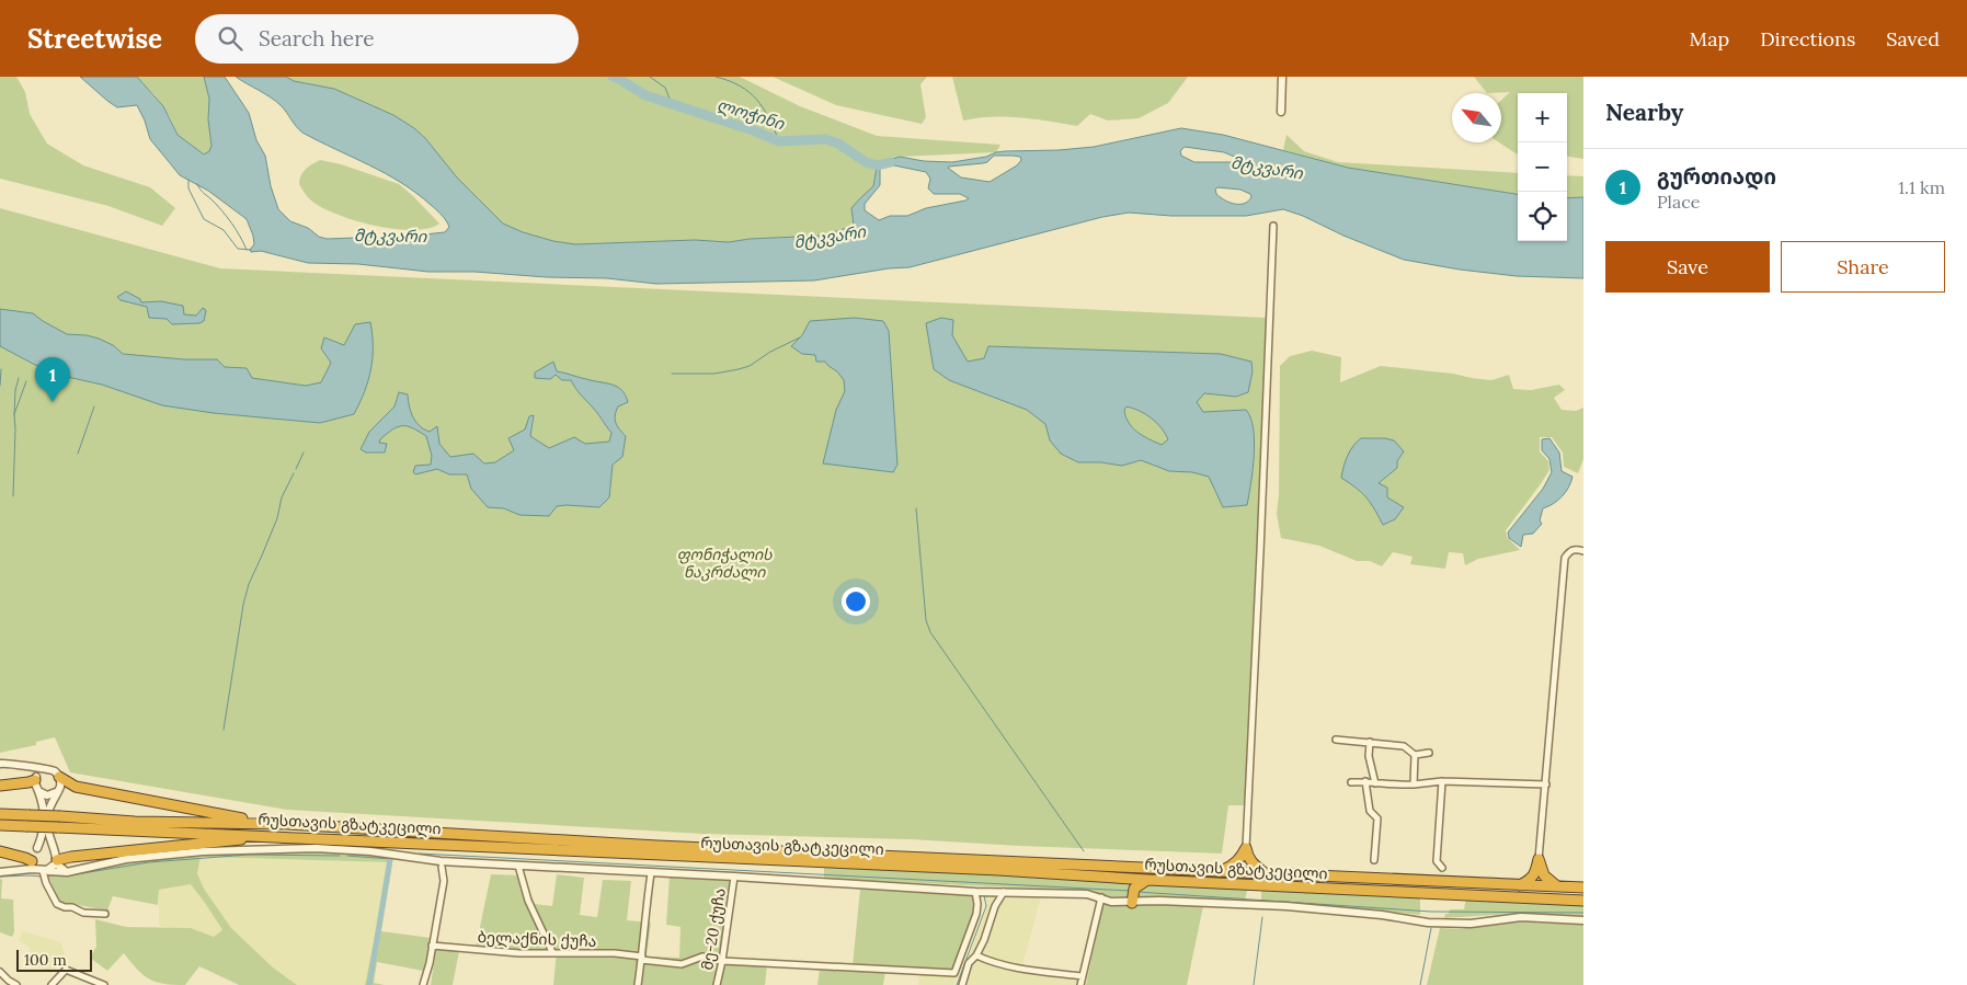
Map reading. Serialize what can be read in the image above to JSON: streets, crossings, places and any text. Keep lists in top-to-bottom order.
{
  "streets": {
    "highway": ["რუსთავის გზატკეცილი"],
    "street": ["მე-20 ქუჩა", "ბელაქნის ქუჩა"]
  },
  "crossings": [
    ["მე-20 ქუჩა", "ბელაქნის ქუჩა"]
  ],
  "water": ["ლოჭინი", "მტკვარი"],
  "parks": ["ფონიჭალის ნაკრძალი"],
  "scale_bar": "100 m",
  "north": "top left",
  "page": {
    "header": "Streetwise",
    "search": "Search here",
    "nav": ["Map", "Directions", "Saved"],
    "heading": "Nearby",
    "map_buttons": ["+", "−"],
    "list": [
      {
        "mark": "1",
        "name": "გურთიადი",
        "note": "Place",
        "value": "1.1 km"
      }
    ],
    "buttons": ["Save", "Share"],
    "pins": "1",
    "scale": "100 m"
  }
}
